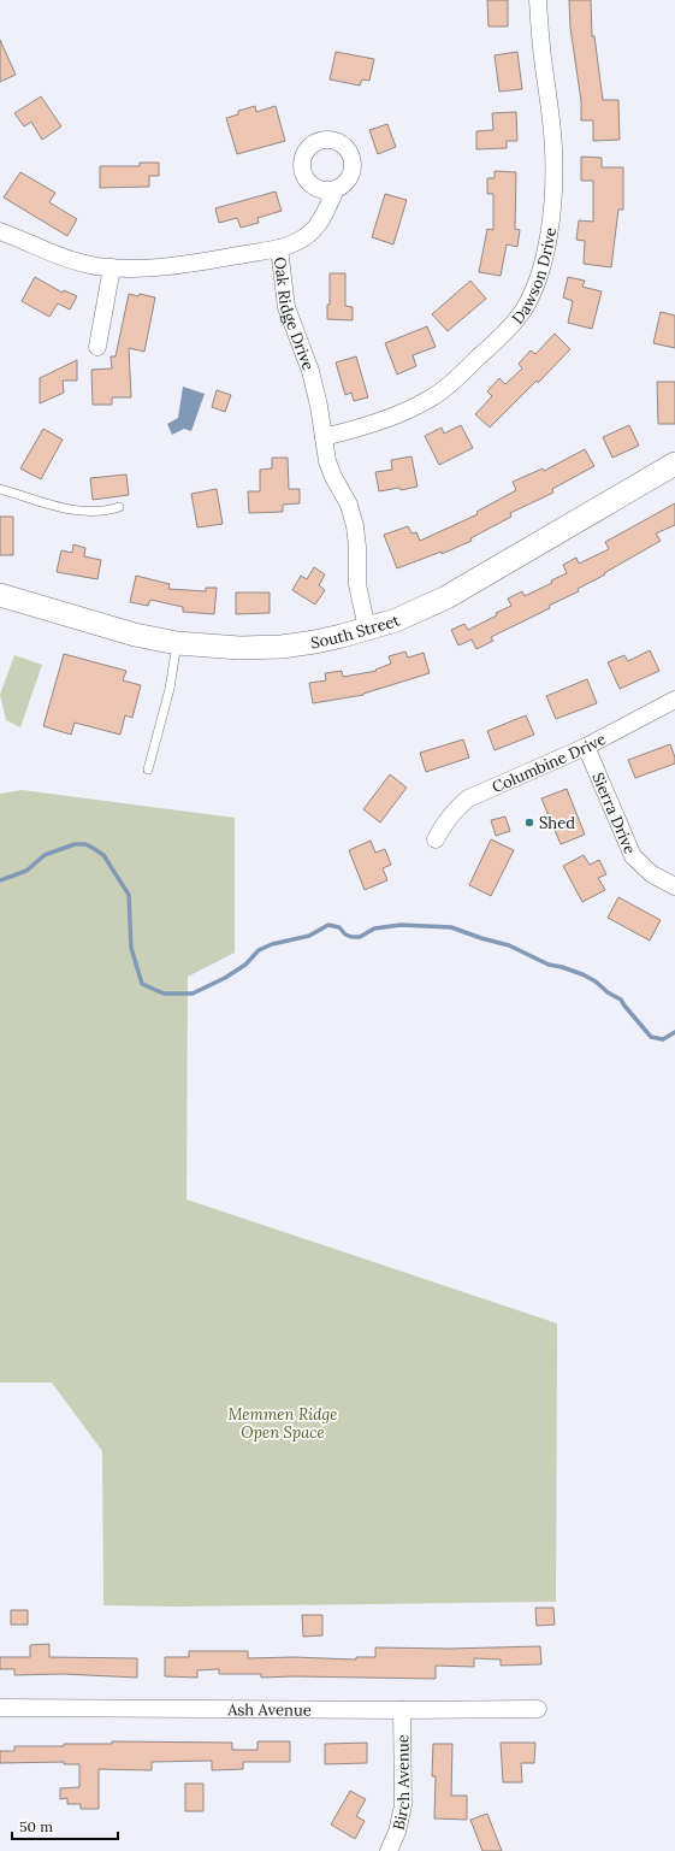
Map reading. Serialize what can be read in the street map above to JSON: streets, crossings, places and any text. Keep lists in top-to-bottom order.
{
  "streets": {
    "street": [
      "Dawson Drive",
      "Oak Ridge Drive",
      "South Street",
      "Columbine Drive",
      "Sierra Drive",
      "Ash Avenue",
      "Birch Avenue"
    ]
  },
  "crossings": [
    ["Dawson Drive", "Oak Ridge Drive"],
    ["Oak Ridge Drive", "South Street"],
    ["Columbine Drive", "Sierra Drive"],
    ["Ash Avenue", "Birch Avenue"]
  ],
  "parks": ["Memmen Ridge Open Space"],
  "places": ["Shed"],
  "scale_bar": "50 m"
}
